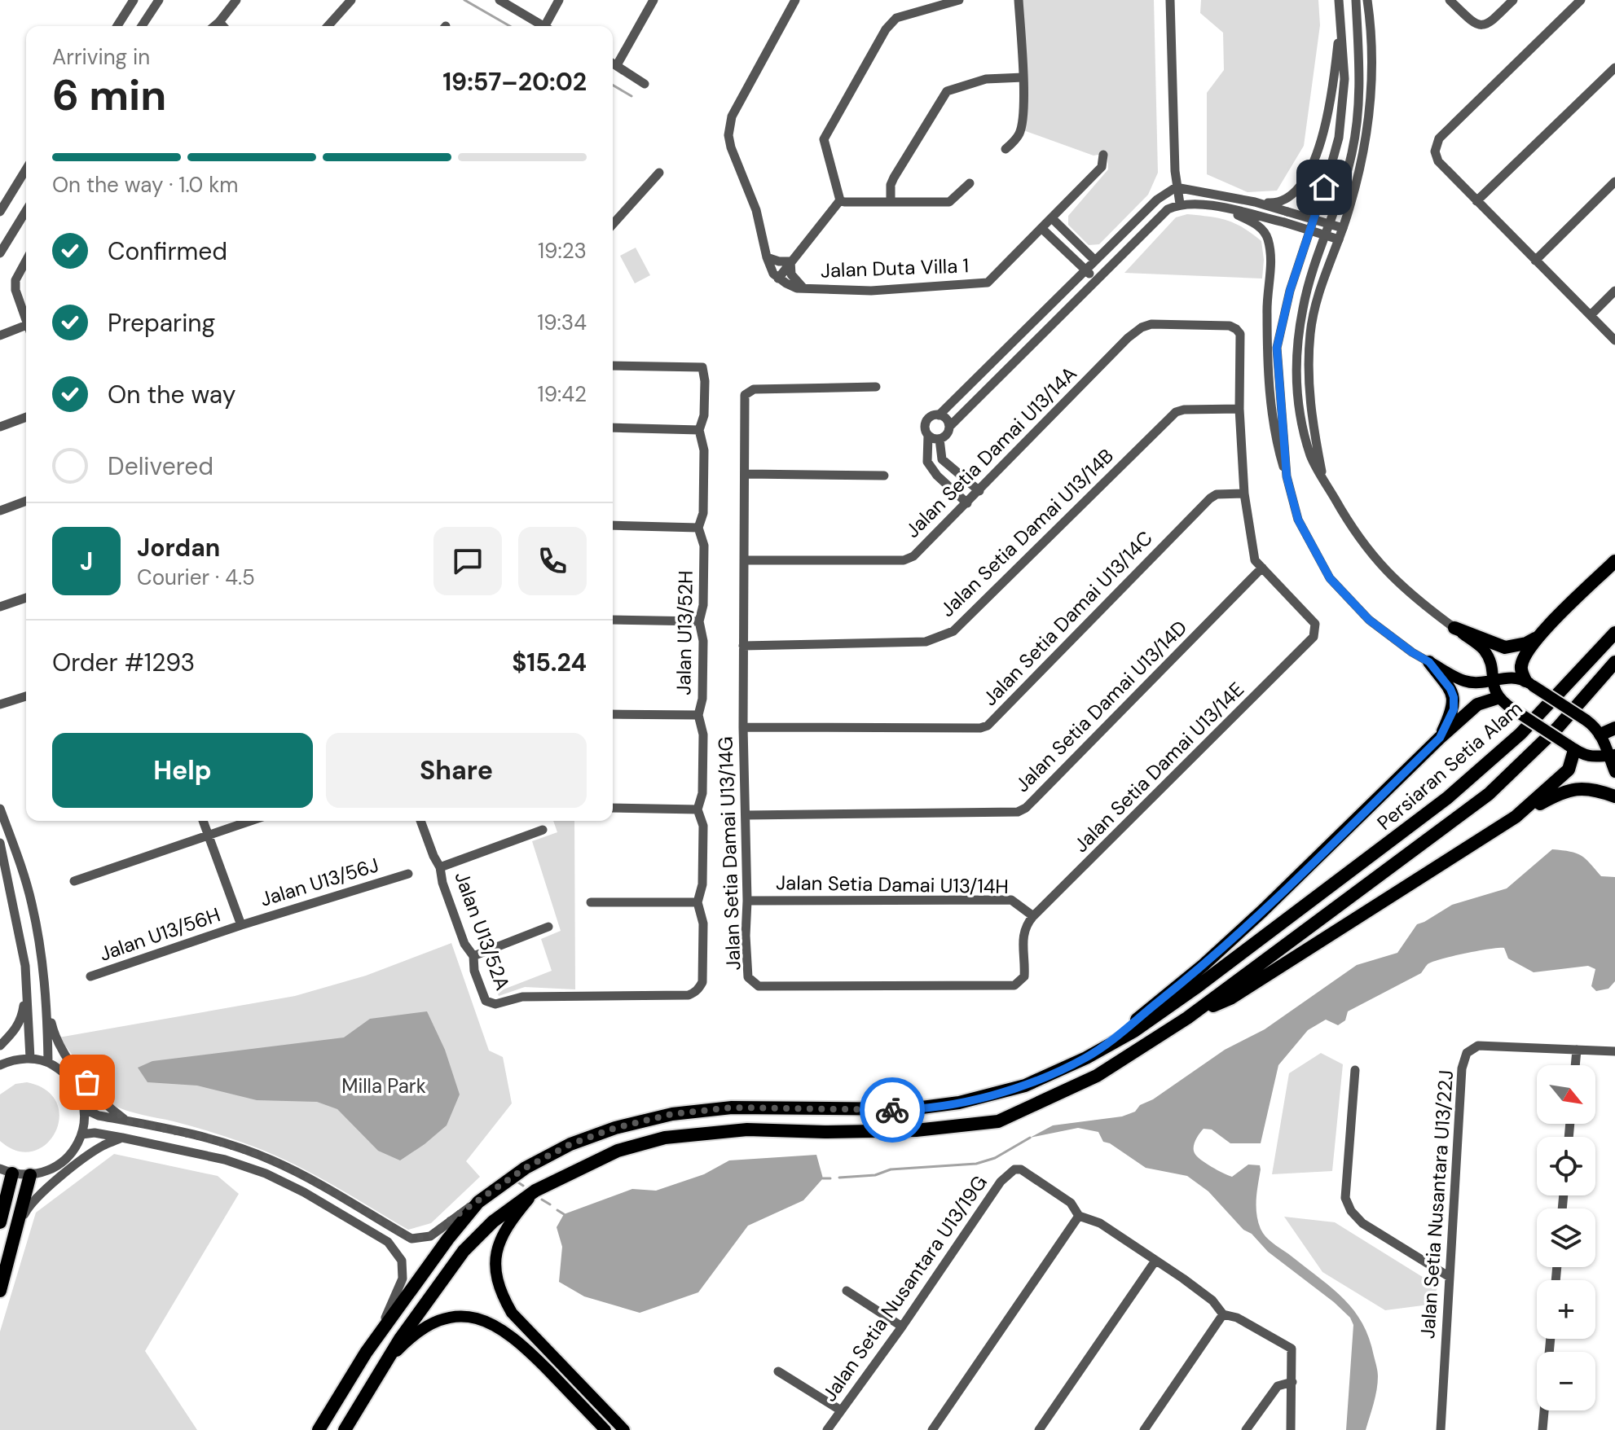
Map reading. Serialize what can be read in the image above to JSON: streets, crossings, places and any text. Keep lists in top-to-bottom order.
{
  "streets": {
    "highway": ["Persiaran Setia Alam"],
    "street": [
      "Jalan Duta Villa 1",
      "Jalan Setia Damai U13/14A",
      "Jalan Setia Damai U13/14B",
      "Jalan Setia Damai U13/14C",
      "Jalan U13/52H",
      "Jalan Setia Damai U13/14D",
      "Jalan Setia Damai U13/14E",
      "Jalan Setia Damai U13/14G",
      "Jalan U13/56J",
      "Jalan Setia Damai U13/14H",
      "Jalan U13/52A",
      "Jalan U13/56H",
      "Jalan Setia Nusantara U13/22J",
      "Jalan Setia Nusantara U13/19G"
    ]
  },
  "crossings": [
    ["Jalan Setia Damai U13/14A", "Jalan Setia Damai U13/14B"],
    ["Jalan Setia Damai U13/14A", "Jalan Setia Damai U13/14G"],
    ["Jalan Setia Damai U13/14B", "Jalan Setia Damai U13/14G"],
    ["Jalan Setia Damai U13/14C", "Jalan Setia Damai U13/14G"],
    ["Jalan U13/52H", "Jalan U13/52A"],
    ["Jalan Setia Damai U13/14D", "Jalan Setia Damai U13/14E"],
    ["Jalan Setia Damai U13/14D", "Jalan Setia Damai U13/14G"],
    ["Jalan Setia Damai U13/14E", "Jalan Setia Damai U13/14G"],
    ["Jalan Setia Damai U13/14E", "Jalan Setia Damai U13/14H"],
    ["Jalan Setia Damai U13/14G", "Jalan Setia Damai U13/14H"],
    ["Jalan U13/56J", "Jalan U13/56H"]
  ],
  "parks": ["Milla Park"],
  "north": "bottom right",
  "page": {
    "heading": ["6 min", "Arriving in", "19:57–20:02"],
    "panel": [
      "Jordan",
      "Courier · 4.5",
      "Order #1293",
      "$15.24"
    ],
    "bar": "On the way · 1.0 km",
    "list": [
      ["Confirmed", "19:23"],
      ["Preparing", "19:34"],
      ["On the way", "19:42"],
      "Delivered"
    ],
    "round": "J",
    "buttons": ["Help", "Share"],
    "map_buttons": ["+", "−"]
  }
}
